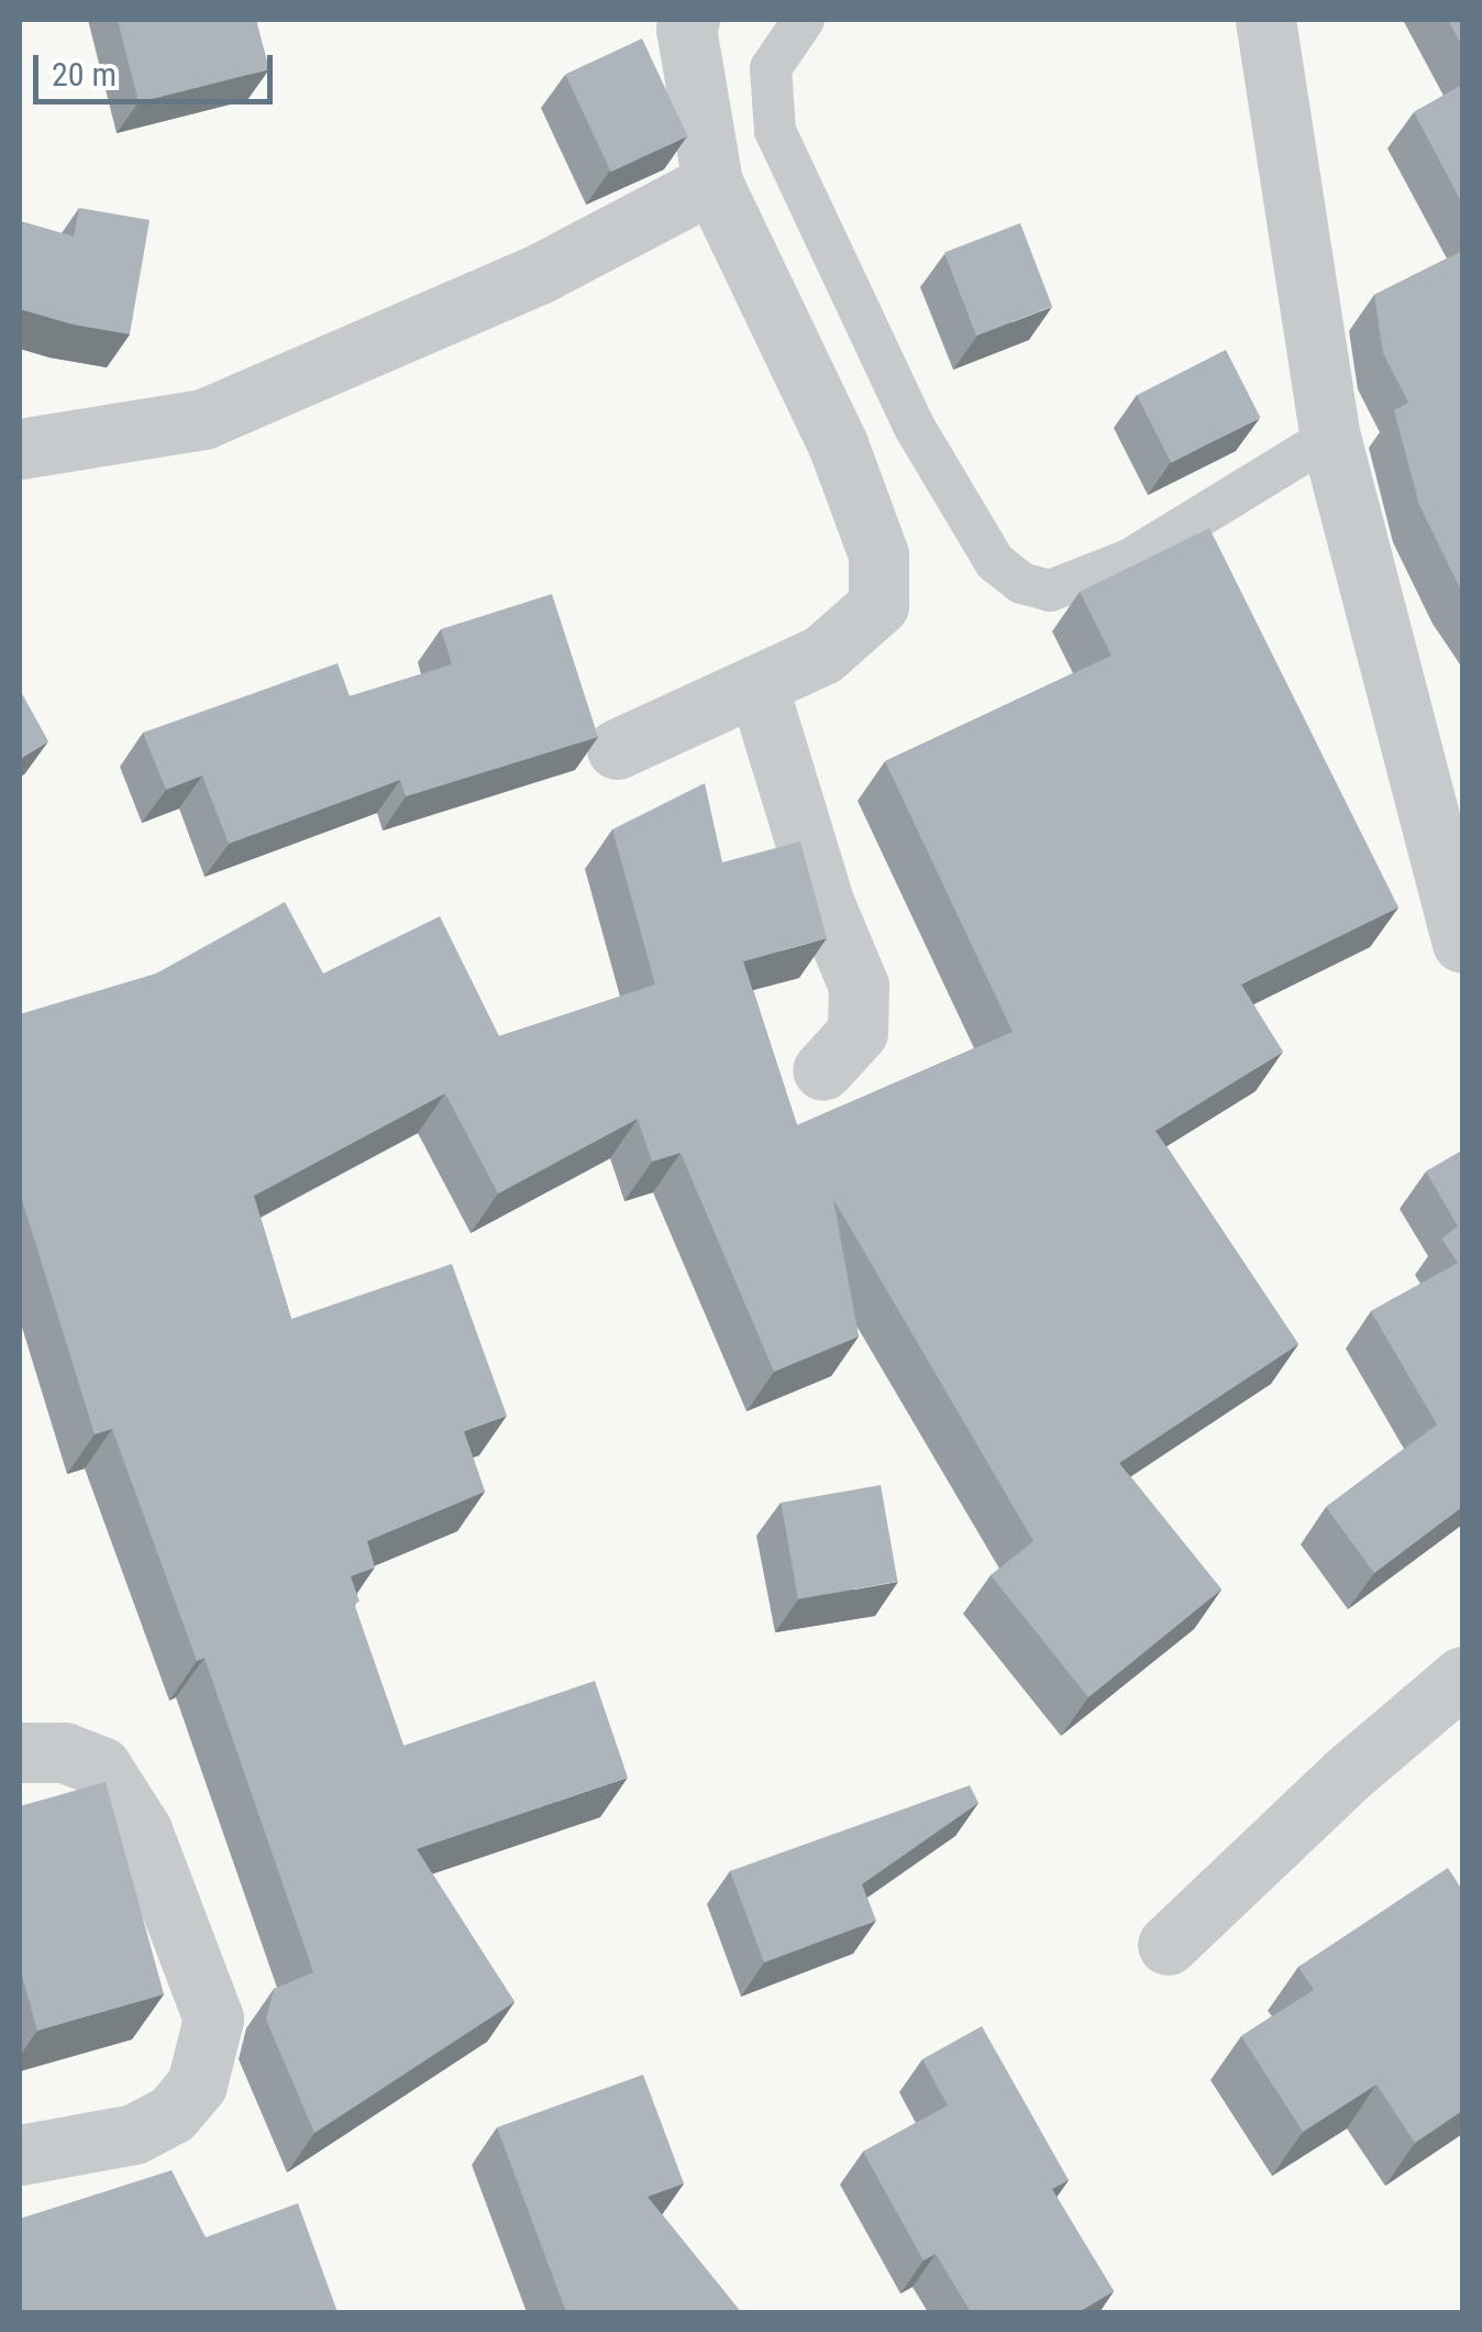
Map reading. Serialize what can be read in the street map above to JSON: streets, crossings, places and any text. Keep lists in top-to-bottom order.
{
  "scale_bar": "20 m"
}
